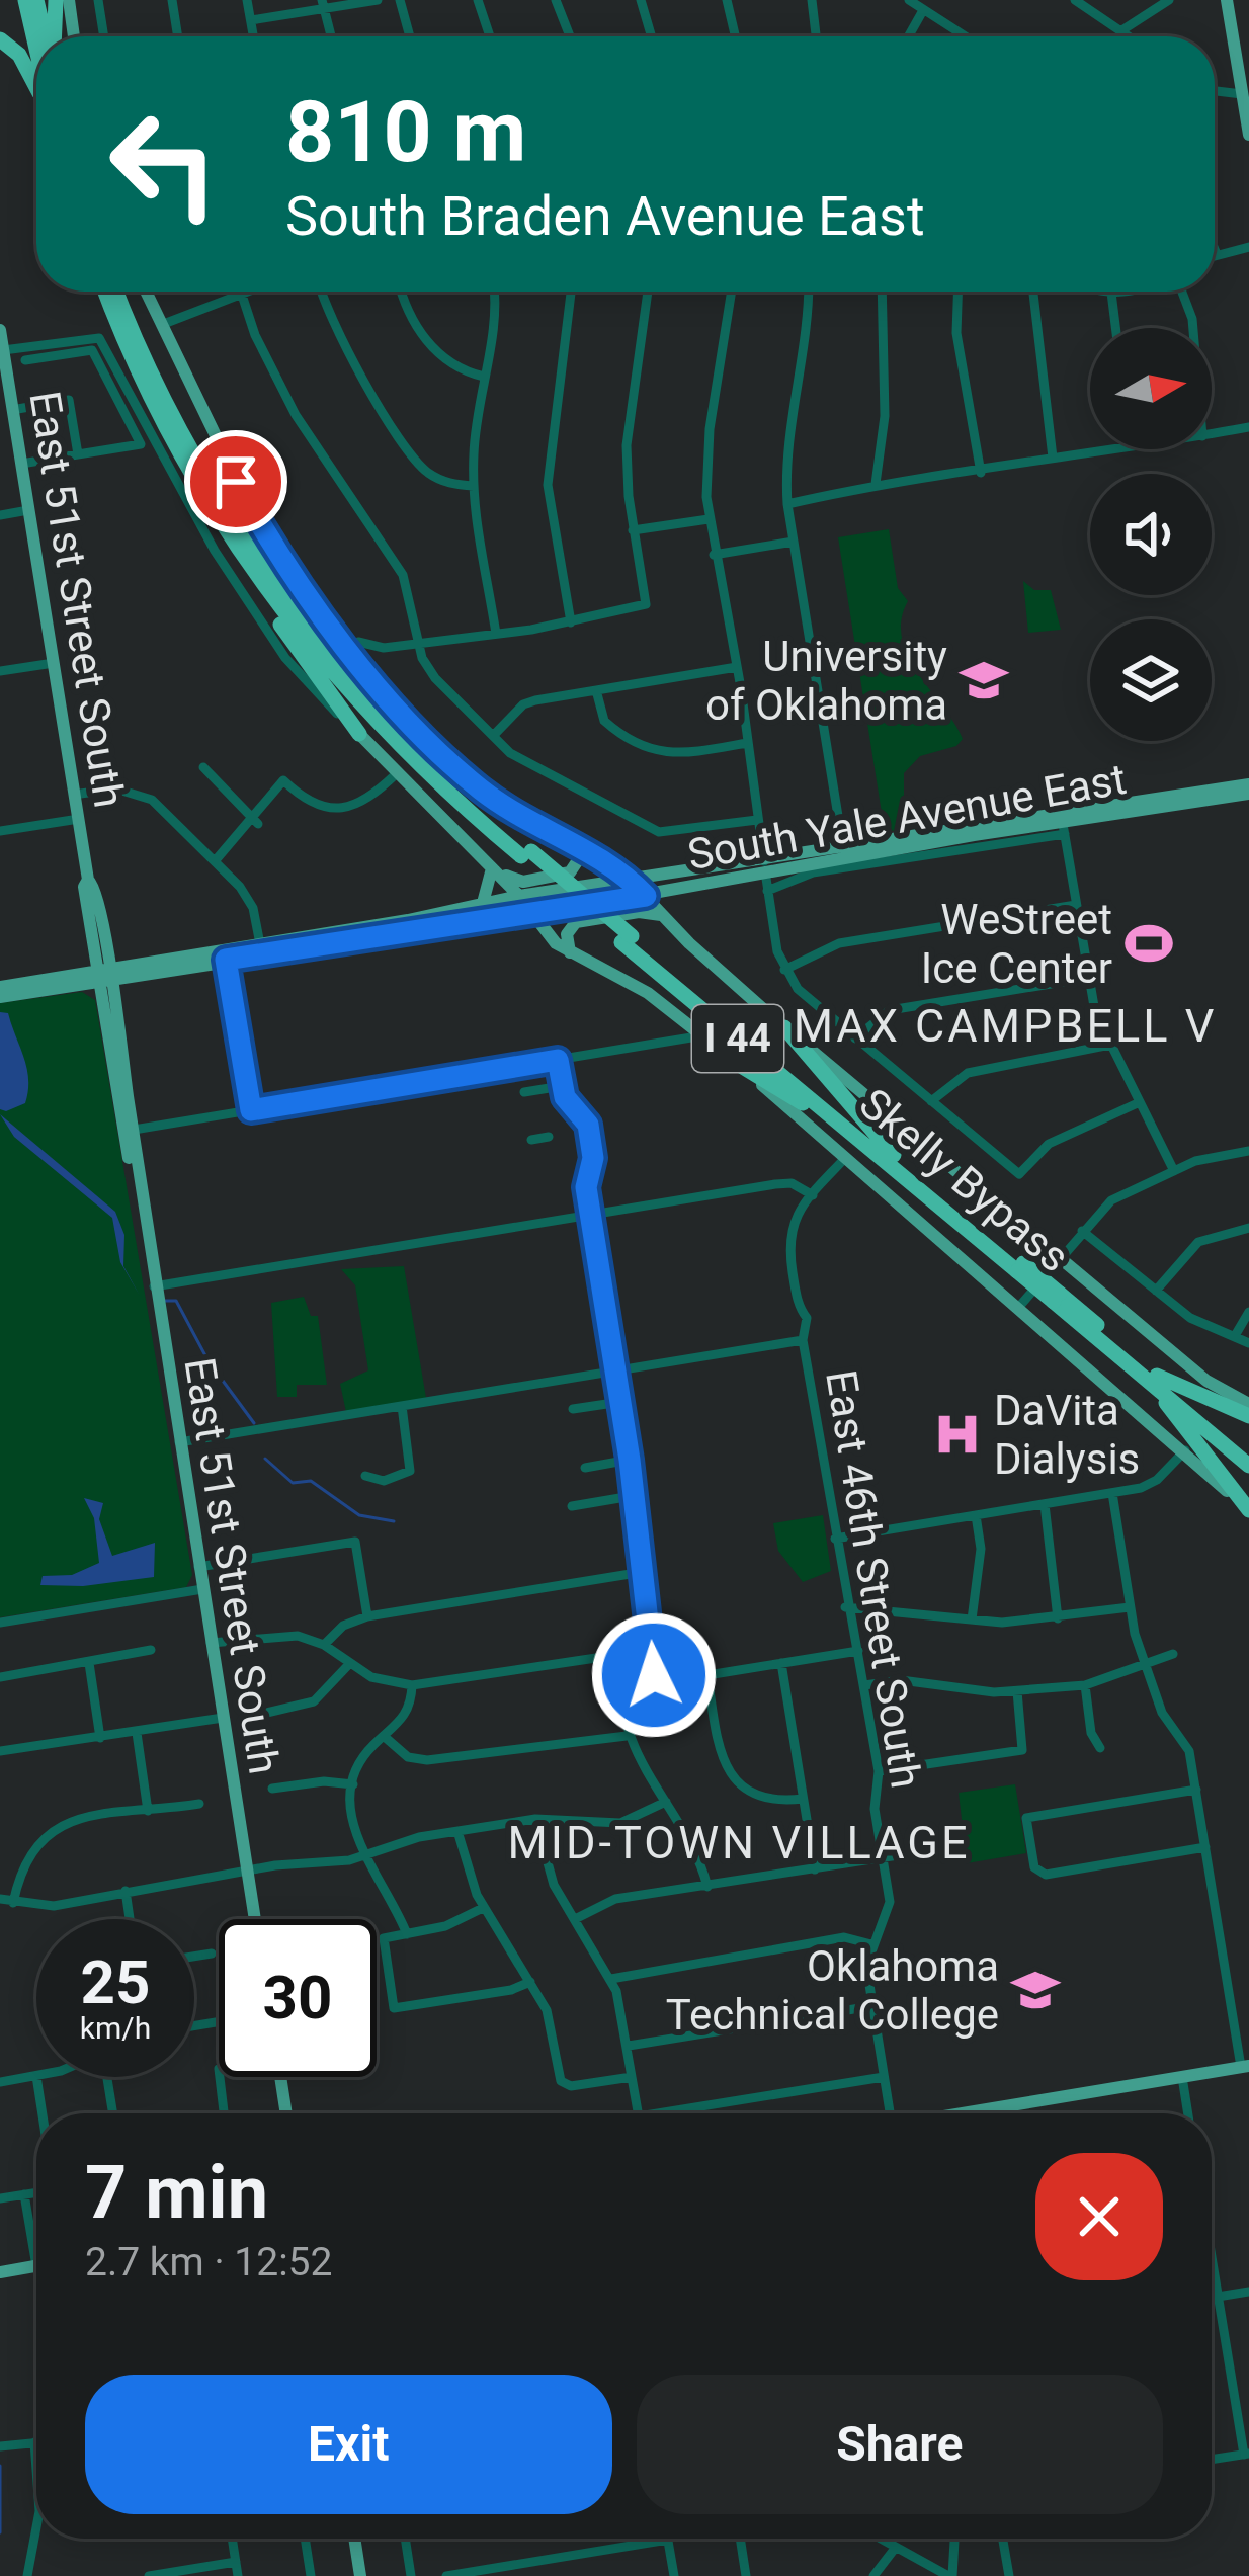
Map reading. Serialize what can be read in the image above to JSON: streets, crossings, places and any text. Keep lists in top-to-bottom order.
{
  "streets": {
    "highway": ["I 44", "Skelly Bypass"],
    "main road": ["East 51st Street South", "South Yale Avenue East"],
    "street": ["East 46th Street South"]
  },
  "crossings": [
    ["East 51st Street South", "South Yale Avenue East"]
  ],
  "districts": ["MAX CAMPBELL V", "MID-TOWN VILLAGE"],
  "places": {
    "school or university": ["University of Oklahoma", "Oklahoma Technical College"],
    "sports": ["WeStreet Ice Center"],
    "hospital": ["DaVita Dialysis"]
  },
  "north": "right",
  "page": {
    "turn": ["810 m", "South Braden Avenue East"],
    "speed": "25 km/h",
    "limit": "30",
    "heading": ["7 min", "2.7 km · 12:52"],
    "buttons": ["Exit", "Share"]
  }
}
